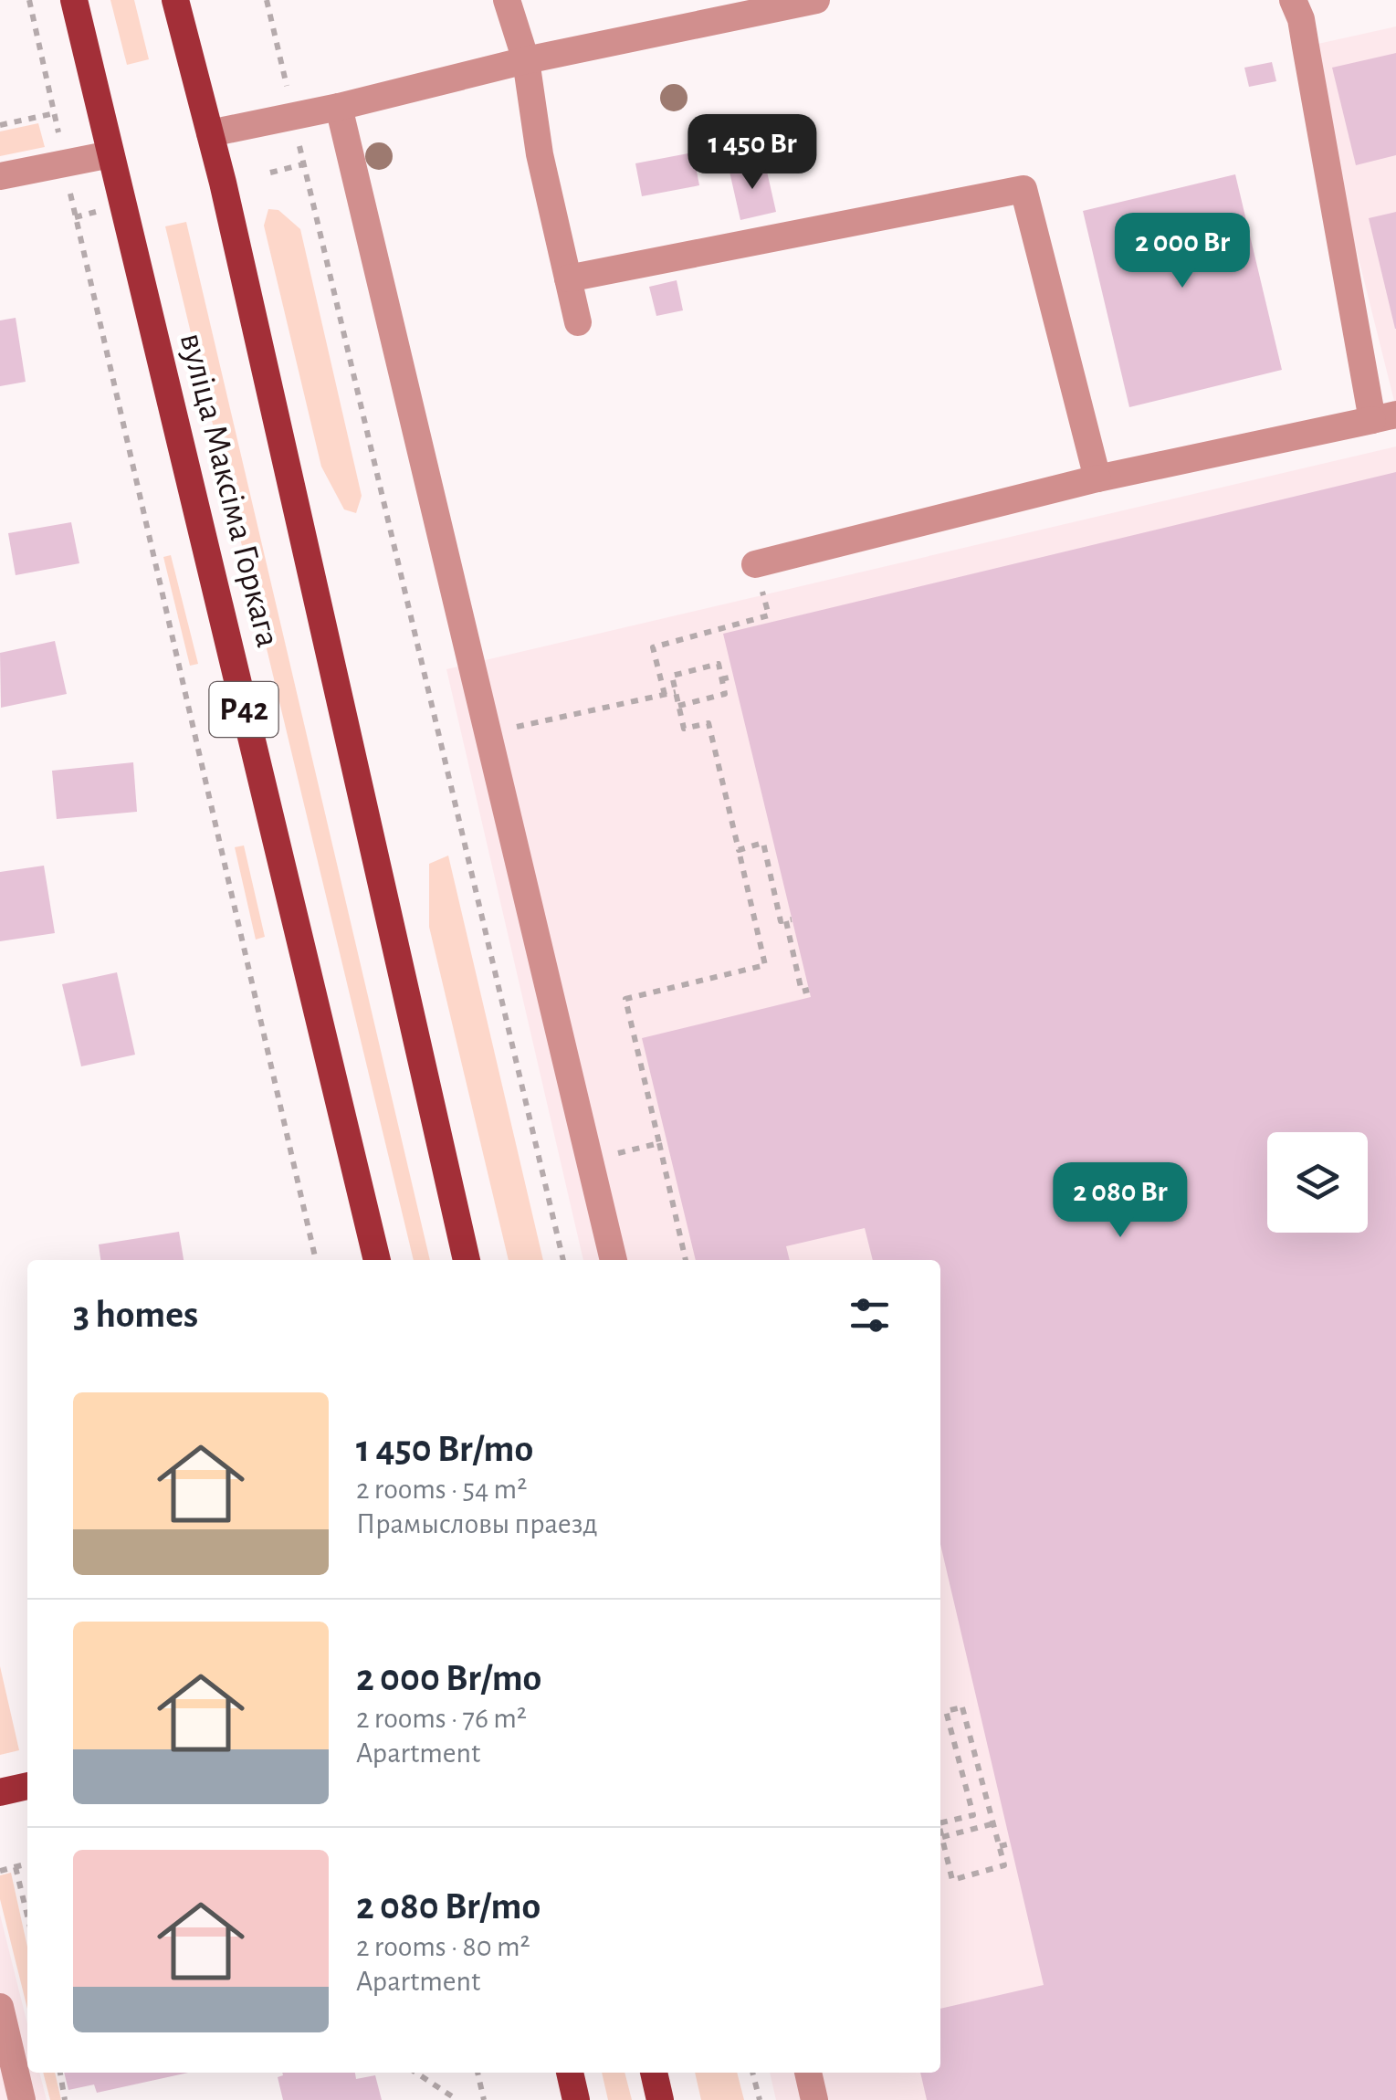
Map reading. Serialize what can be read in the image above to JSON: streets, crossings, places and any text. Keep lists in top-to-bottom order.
{
  "streets": {
    "main road": ["вуліца Максіма Горкага", "Р42"]
  },
  "page": {
    "price": ["1 450 Br", "2 000 Br", "2 080 Br"],
    "heading": "3 homes",
    "list": [
      {
        "name": "1 450 Br/mo",
        "note": "2 rooms · 54 m² · Прамысловы праезд"
      },
      {
        "name": "2 000 Br/mo",
        "note": "2 rooms · 76 m² · Apartment"
      },
      {
        "name": "2 080 Br/mo",
        "note": "2 rooms · 80 m² · Apartment"
      }
    ]
  }
}
